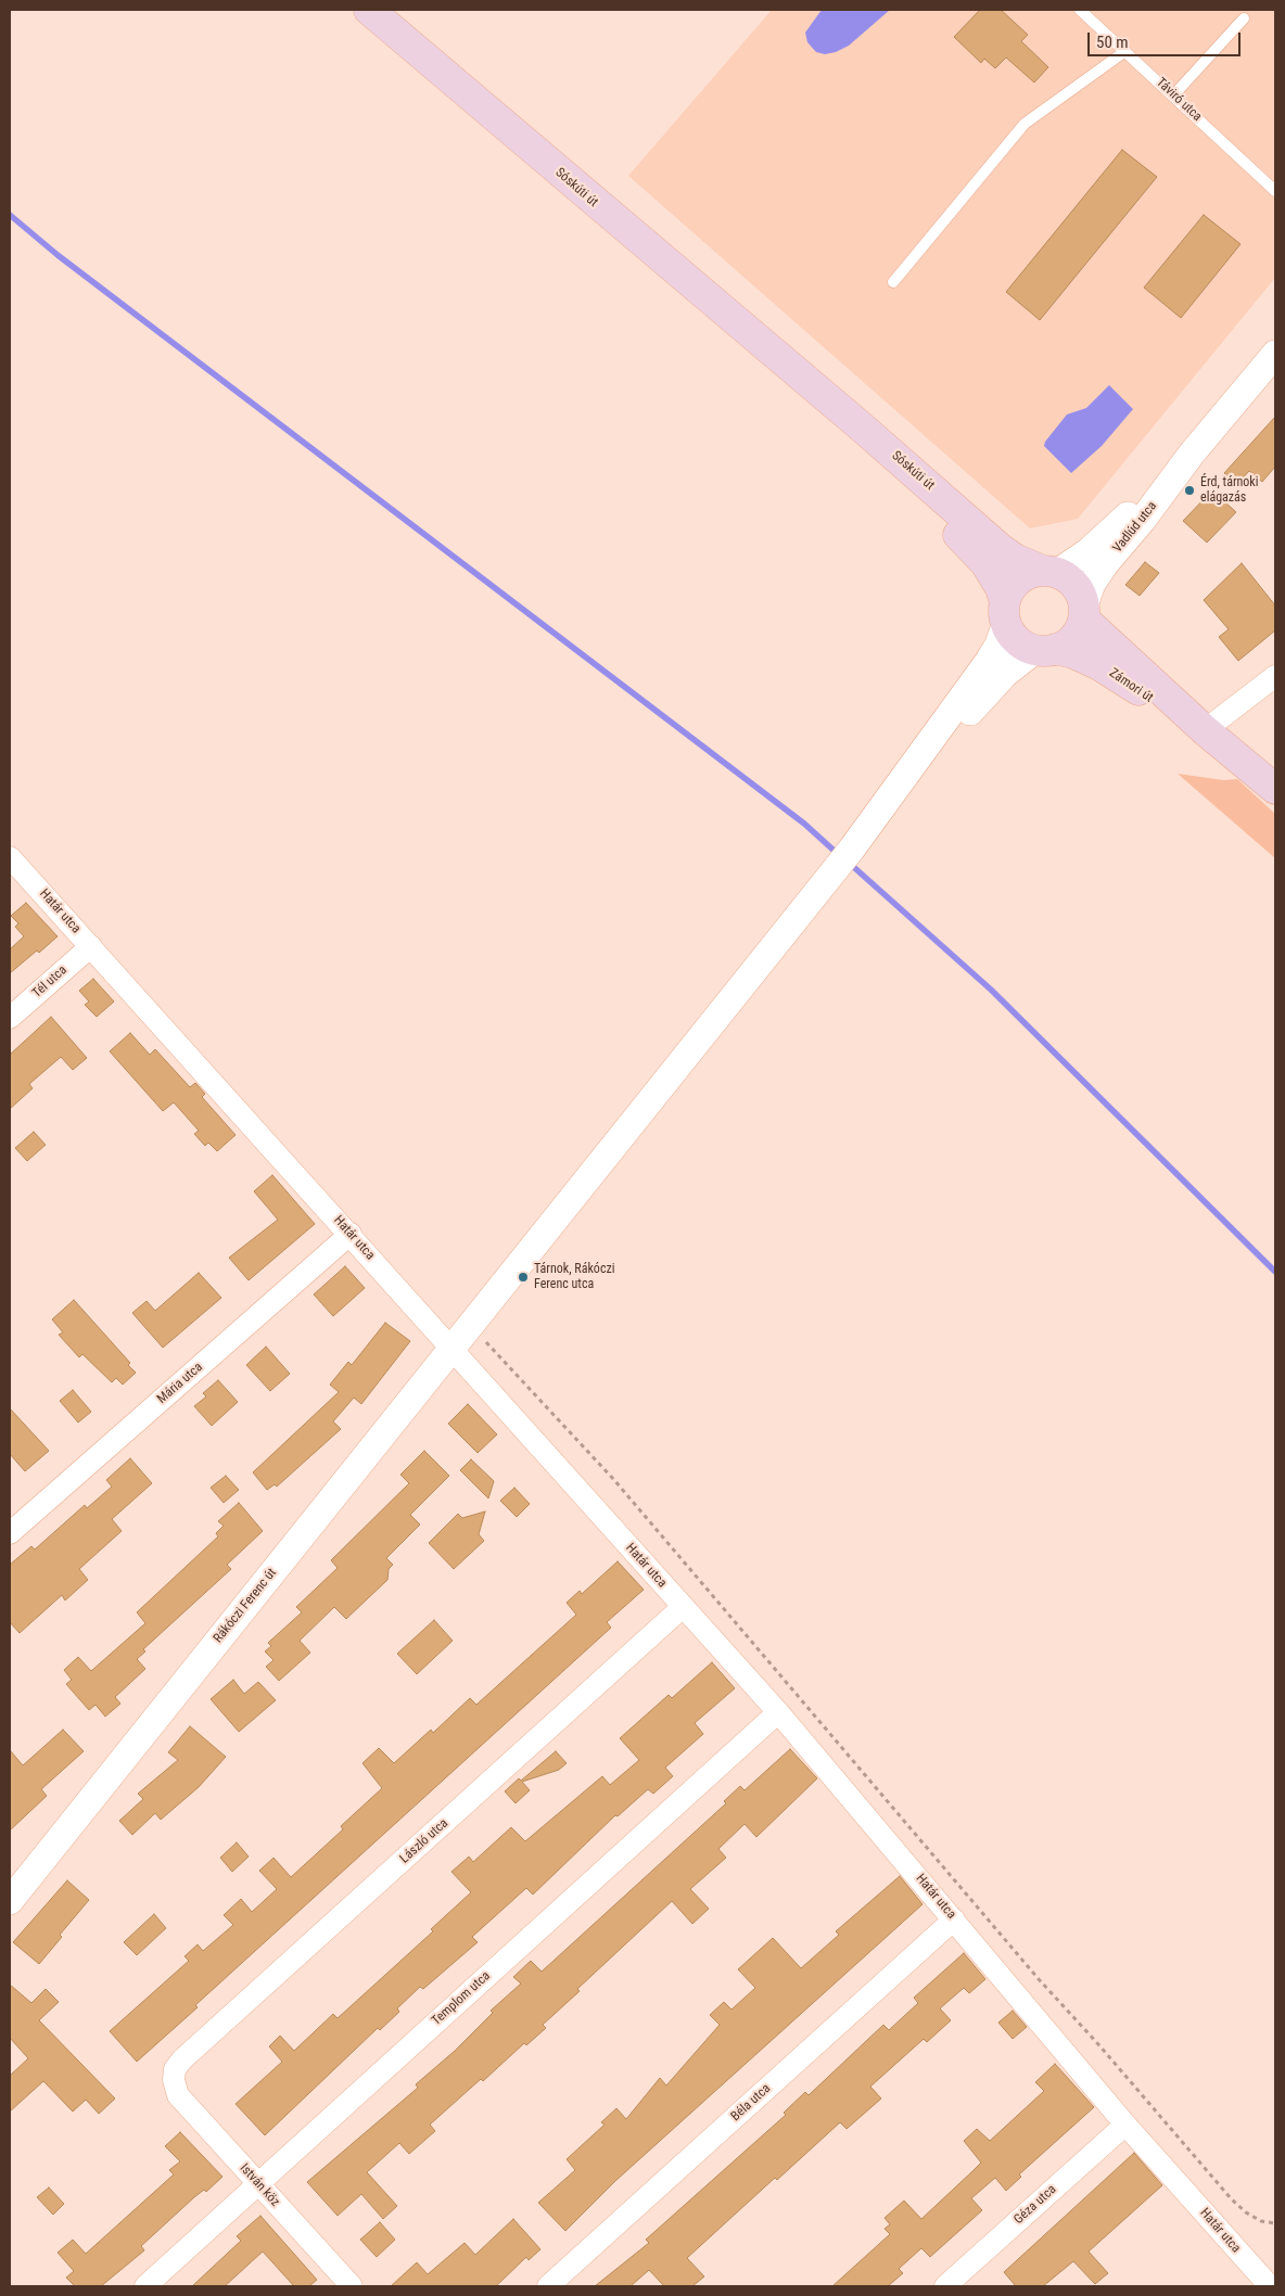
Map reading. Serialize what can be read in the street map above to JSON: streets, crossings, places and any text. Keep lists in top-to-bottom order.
{
  "streets": {
    "main road": ["Sóskúti út", "Zámori út"],
    "street": [
      "Vadlúd utca",
      "Határ utca",
      "Tél utca",
      "Mária utca",
      "Rákóczi Ferenc út",
      "László utca",
      "Templom utca",
      "Béla utca",
      "István köz",
      "Géza utca"
    ],
    "lane": ["Táviró utca"]
  },
  "crossings": [
    ["Sóskúti út", "Vadlúd utca"],
    ["Sóskúti út", "Zámori út"],
    ["Vadlúd utca", "Zámori út"],
    ["Határ utca", "Tél utca"],
    ["Határ utca", "Mária utca"],
    ["Határ utca", "Rákóczi Ferenc út"],
    ["Határ utca", "László utca"],
    ["Határ utca", "Templom utca"],
    ["Határ utca", "Béla utca"],
    ["Határ utca", "Géza utca"],
    ["László utca", "István köz"],
    ["Templom utca", "István köz"]
  ],
  "places": ["Érd, tárnoki elágazás", "Tárnok, Rákóczi Ferenc utca"],
  "scale_bar": "50 m"
}
